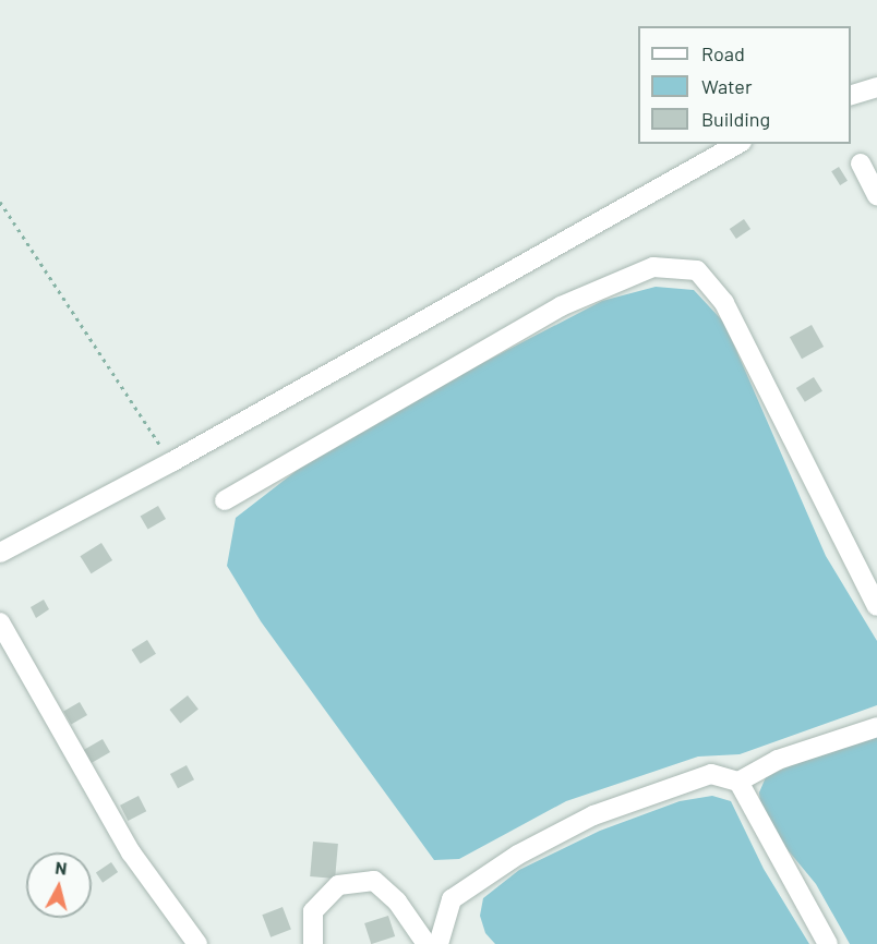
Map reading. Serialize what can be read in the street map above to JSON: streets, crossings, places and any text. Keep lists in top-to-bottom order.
{
  "legend": ["Road", "Water", "Building"],
  "north": "top"
}
